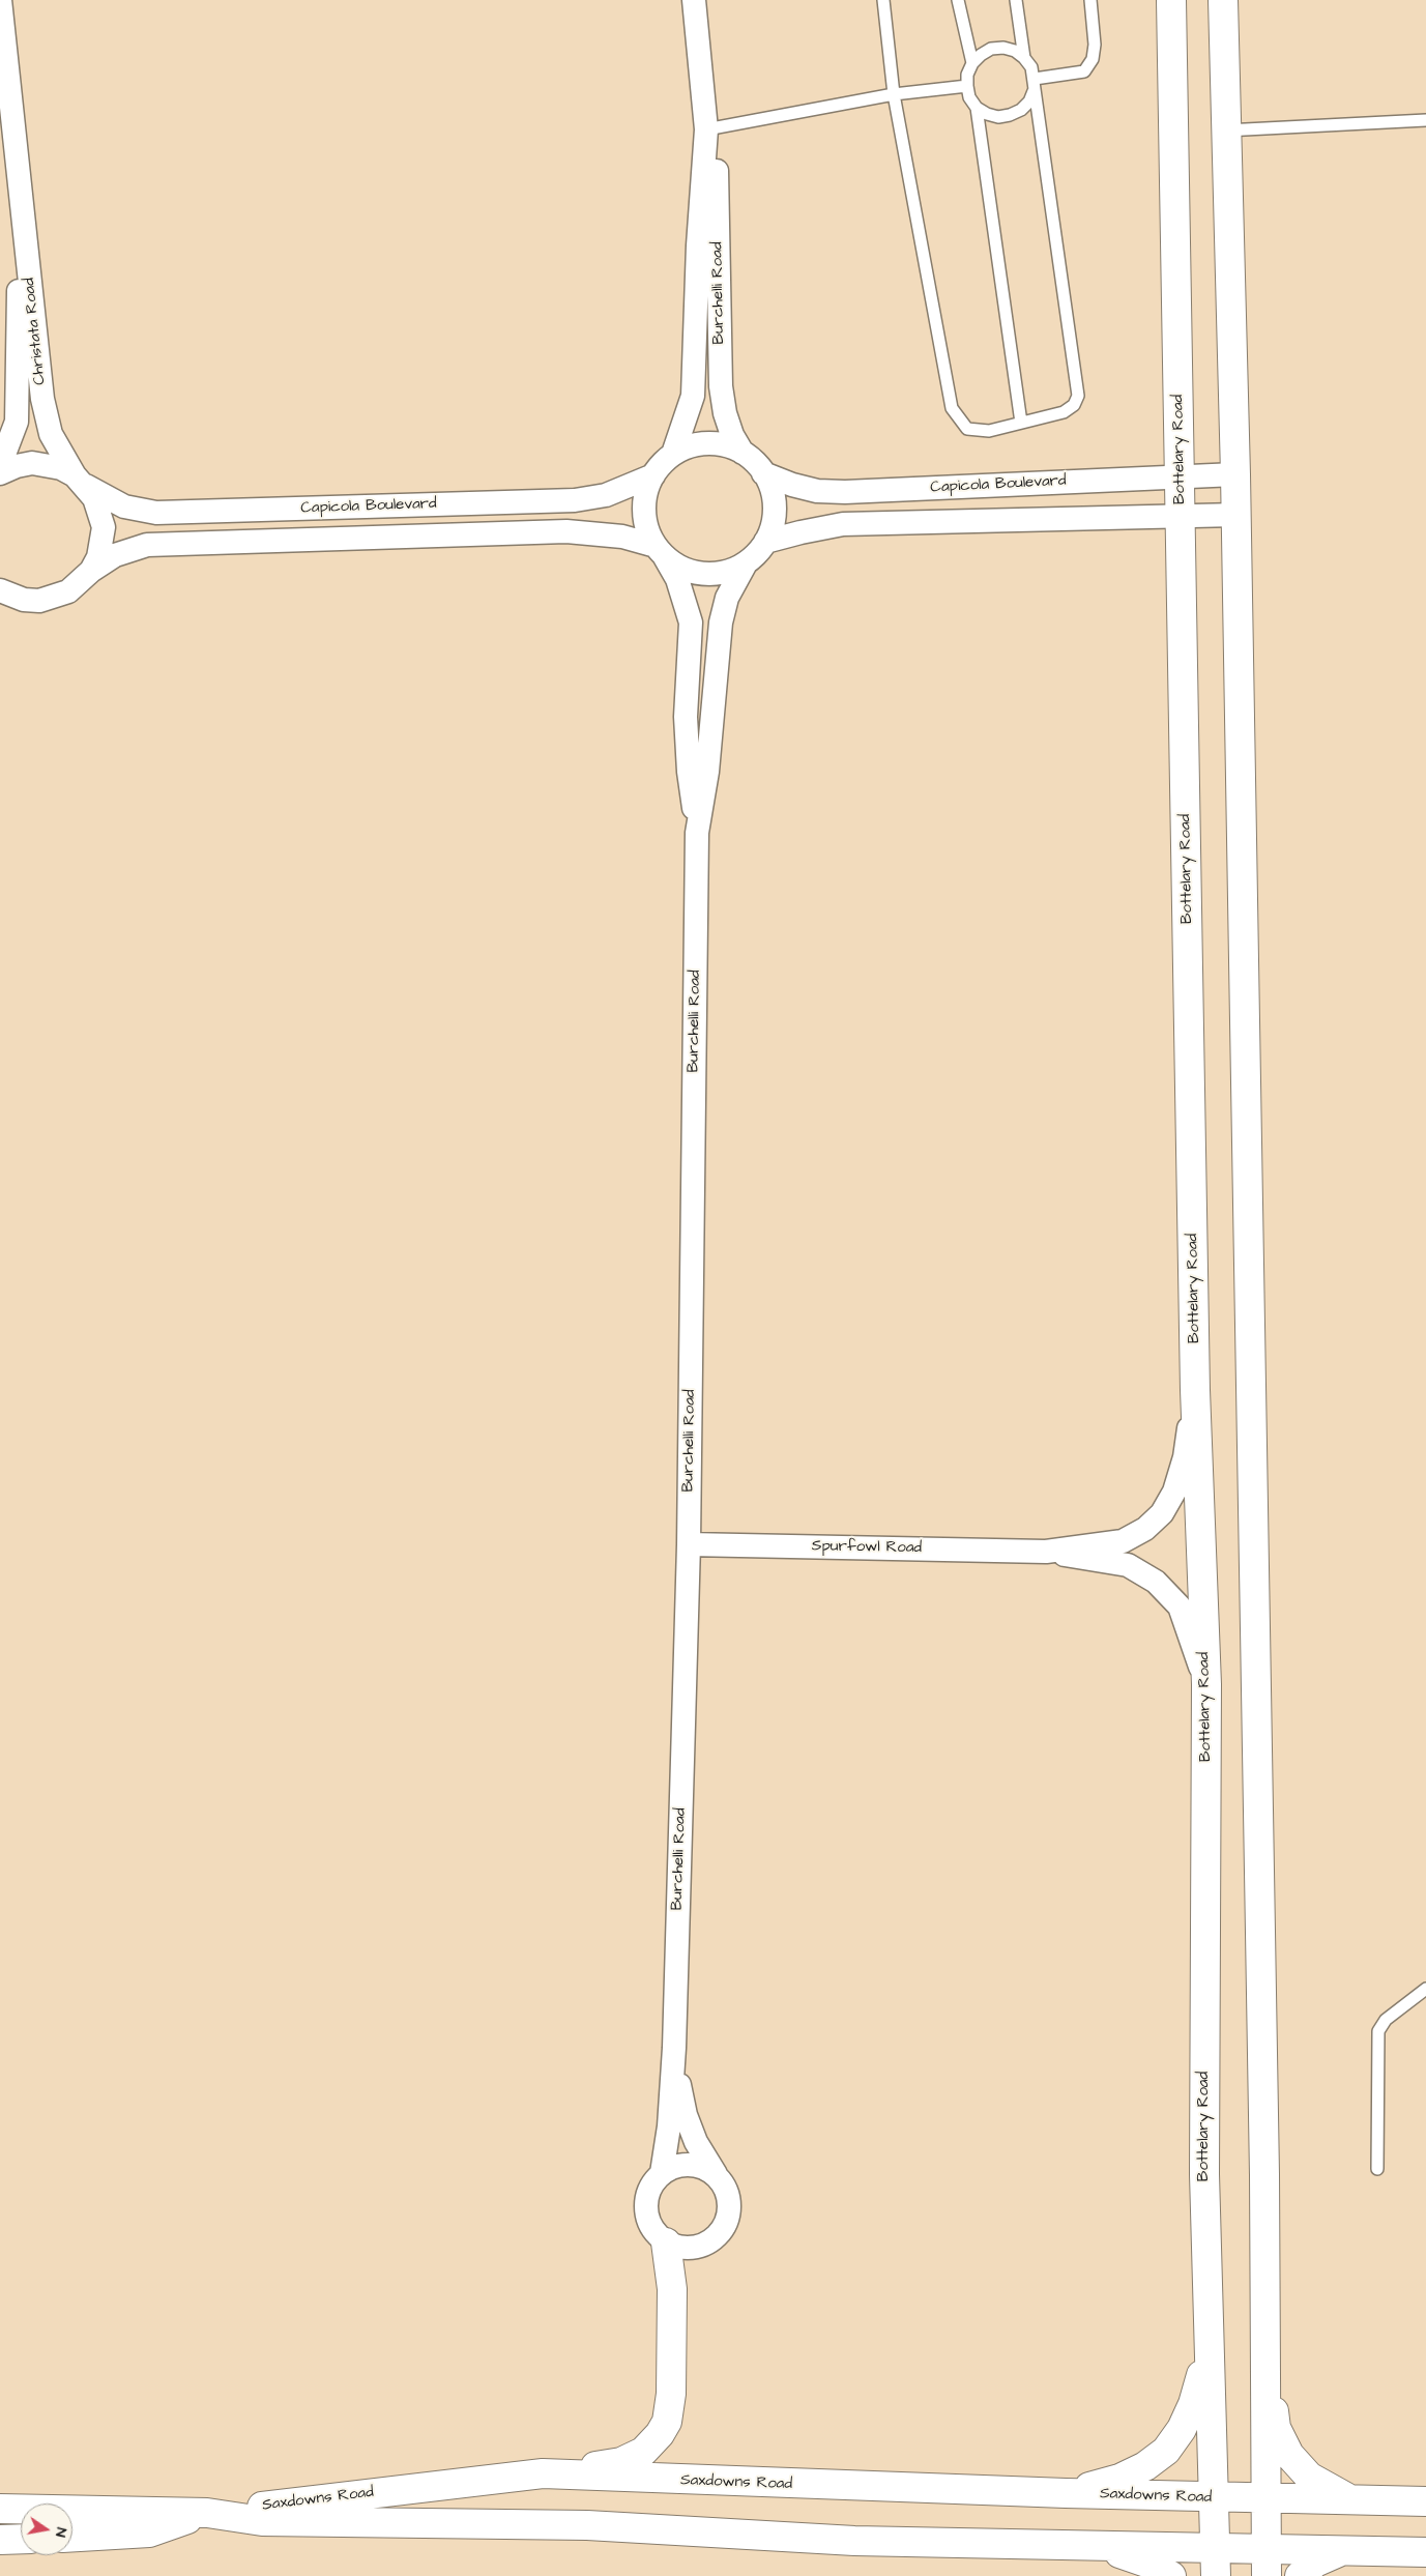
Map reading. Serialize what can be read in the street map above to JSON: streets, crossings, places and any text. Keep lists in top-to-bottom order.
{
  "streets": {
    "main road": ["Bottelary Road", "Saxdowns Road"],
    "street": [
      "Burchelli Road",
      "Christata Road",
      "Capicola Boulevard",
      "Spurfowl Road"
    ]
  },
  "crossings": [
    ["Burchelli Road", "Capicola Boulevard"],
    ["Burchelli Road", "Spurfowl Road"],
    ["Christata Road", "Capicola Boulevard"],
    ["Bottelary Road", "Capicola Boulevard"],
    ["Bottelary Road", "Spurfowl Road"],
    ["Bottelary Road", "Saxdowns Road"]
  ],
  "north": "right"
}
